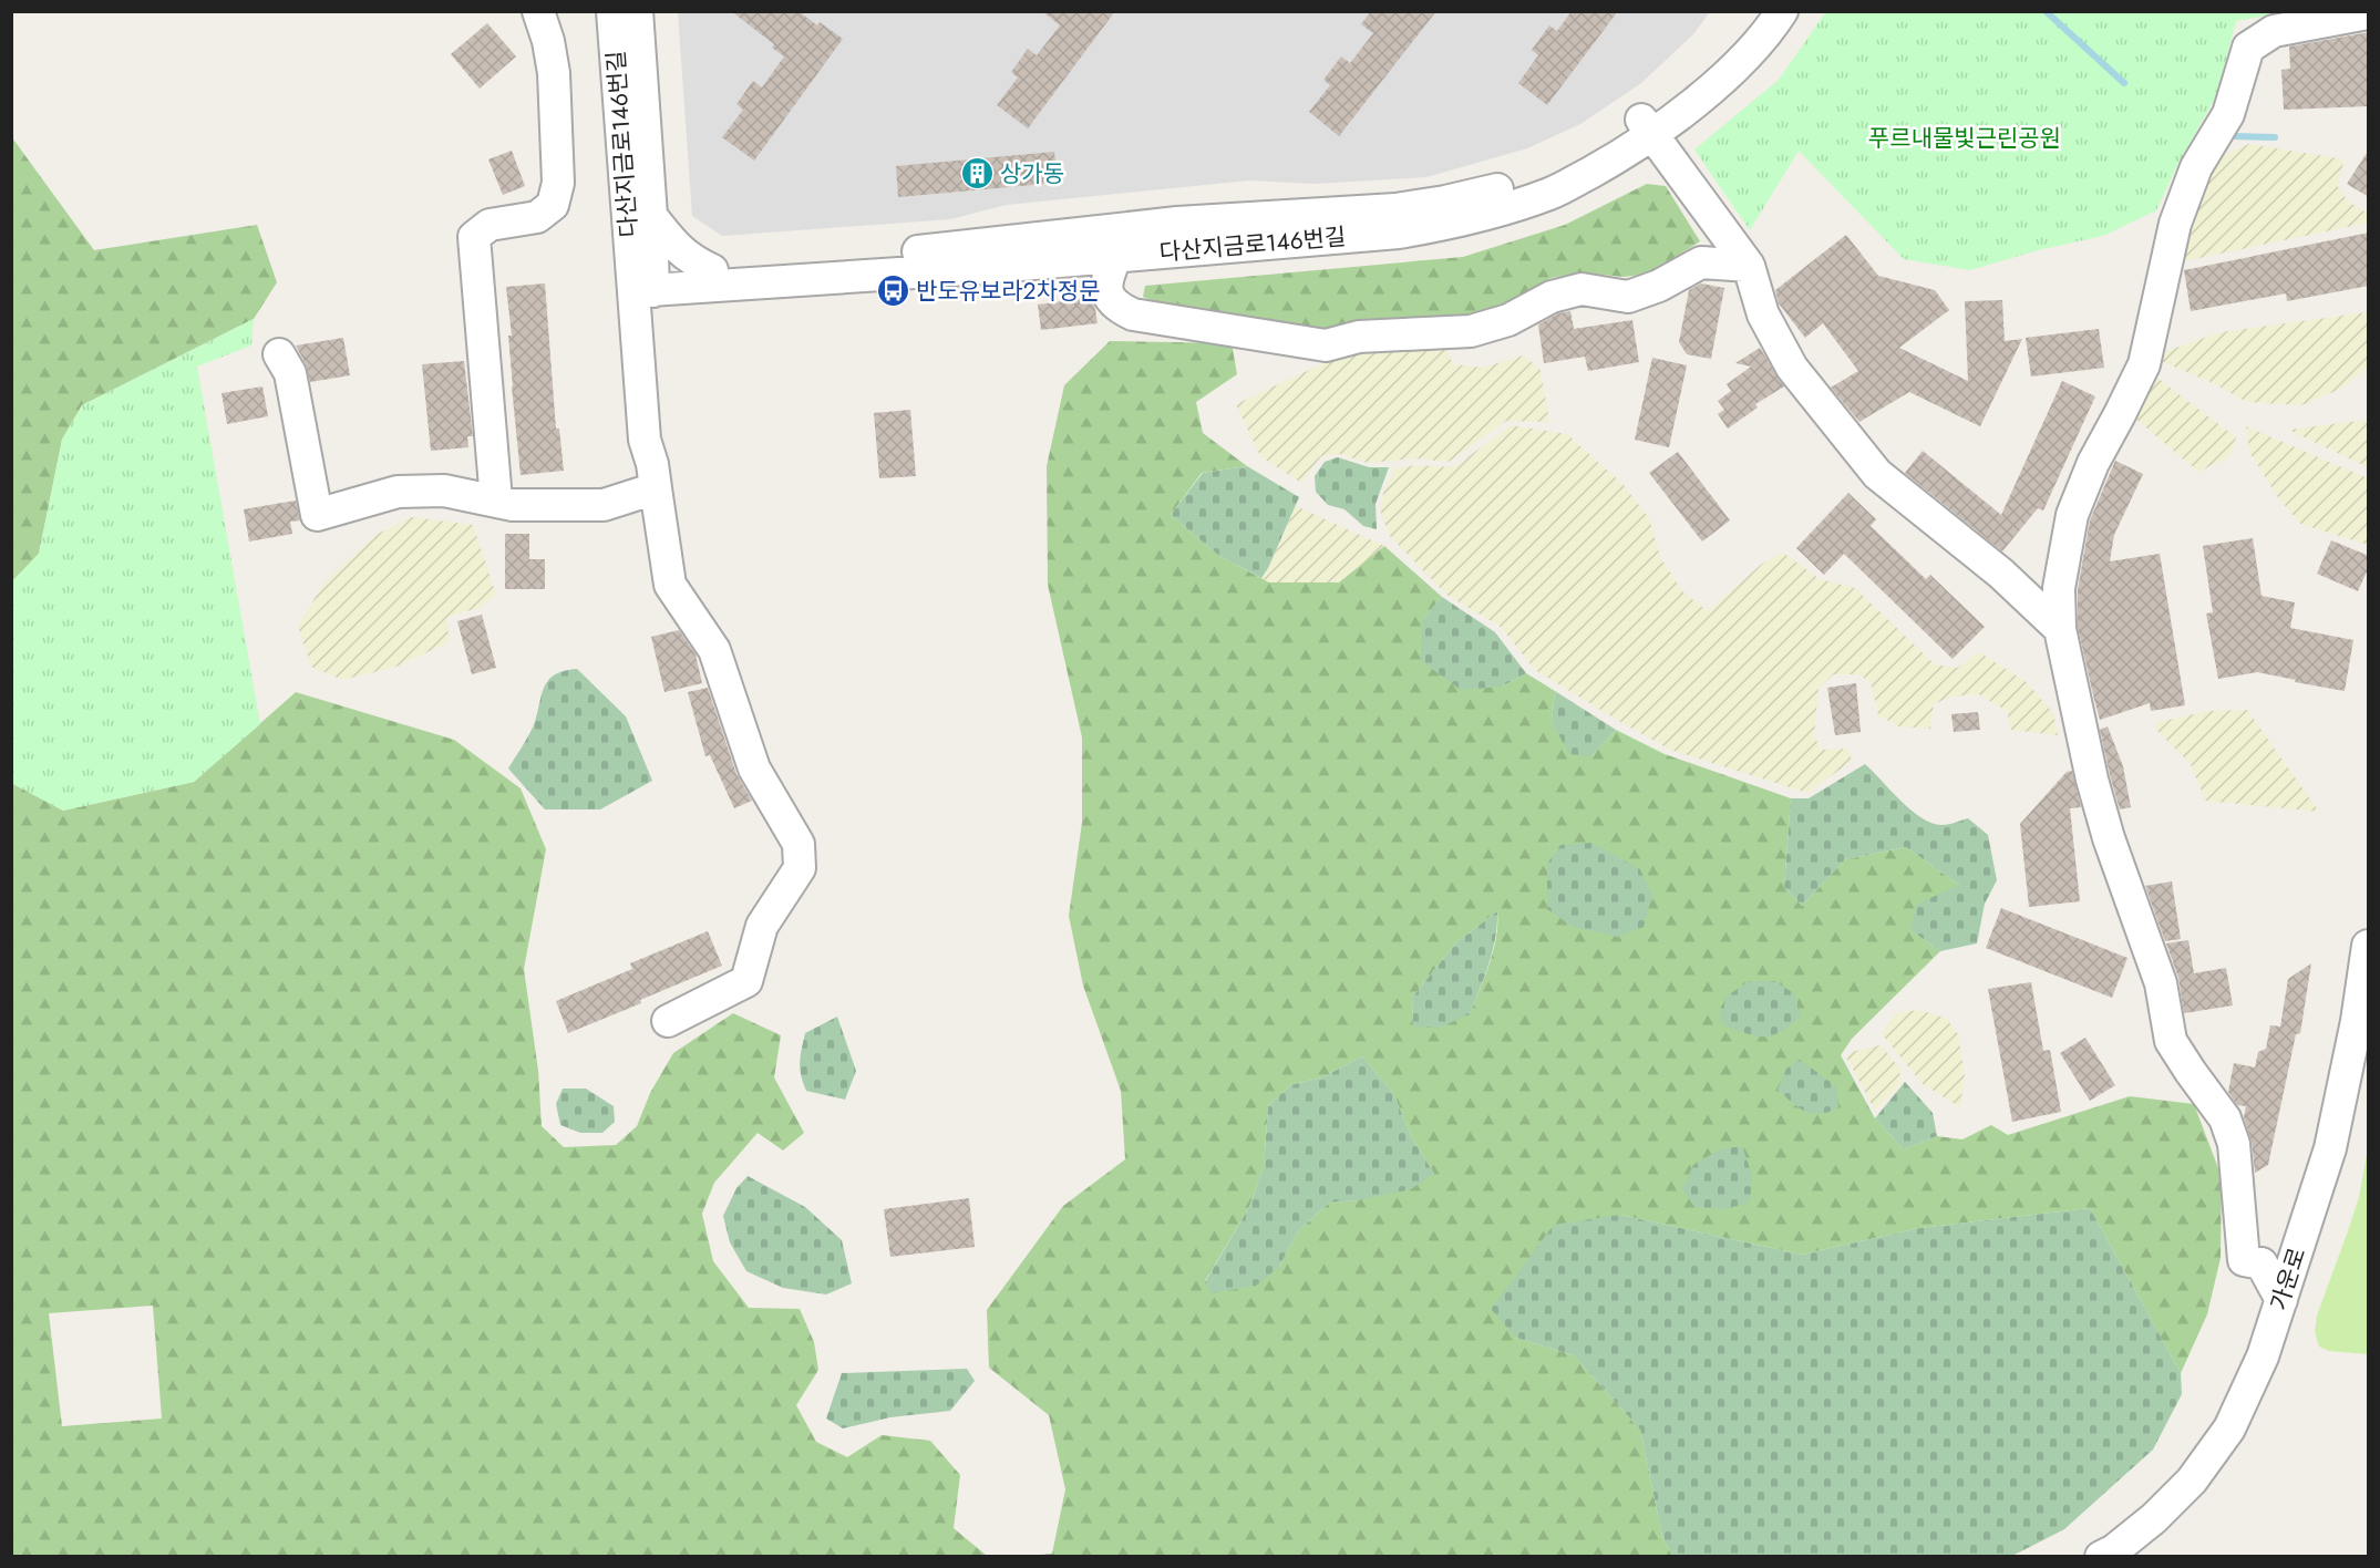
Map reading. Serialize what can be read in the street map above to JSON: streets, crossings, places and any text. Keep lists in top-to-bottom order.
{
  "streets": {
    "street": ["다산지금로146번길", "가운로"]
  },
  "parks": ["푸르내물빛근린공원"],
  "places": {
    "building": ["상가동"],
    "bus stop": ["반도유보라2차정문"]
  }
}
